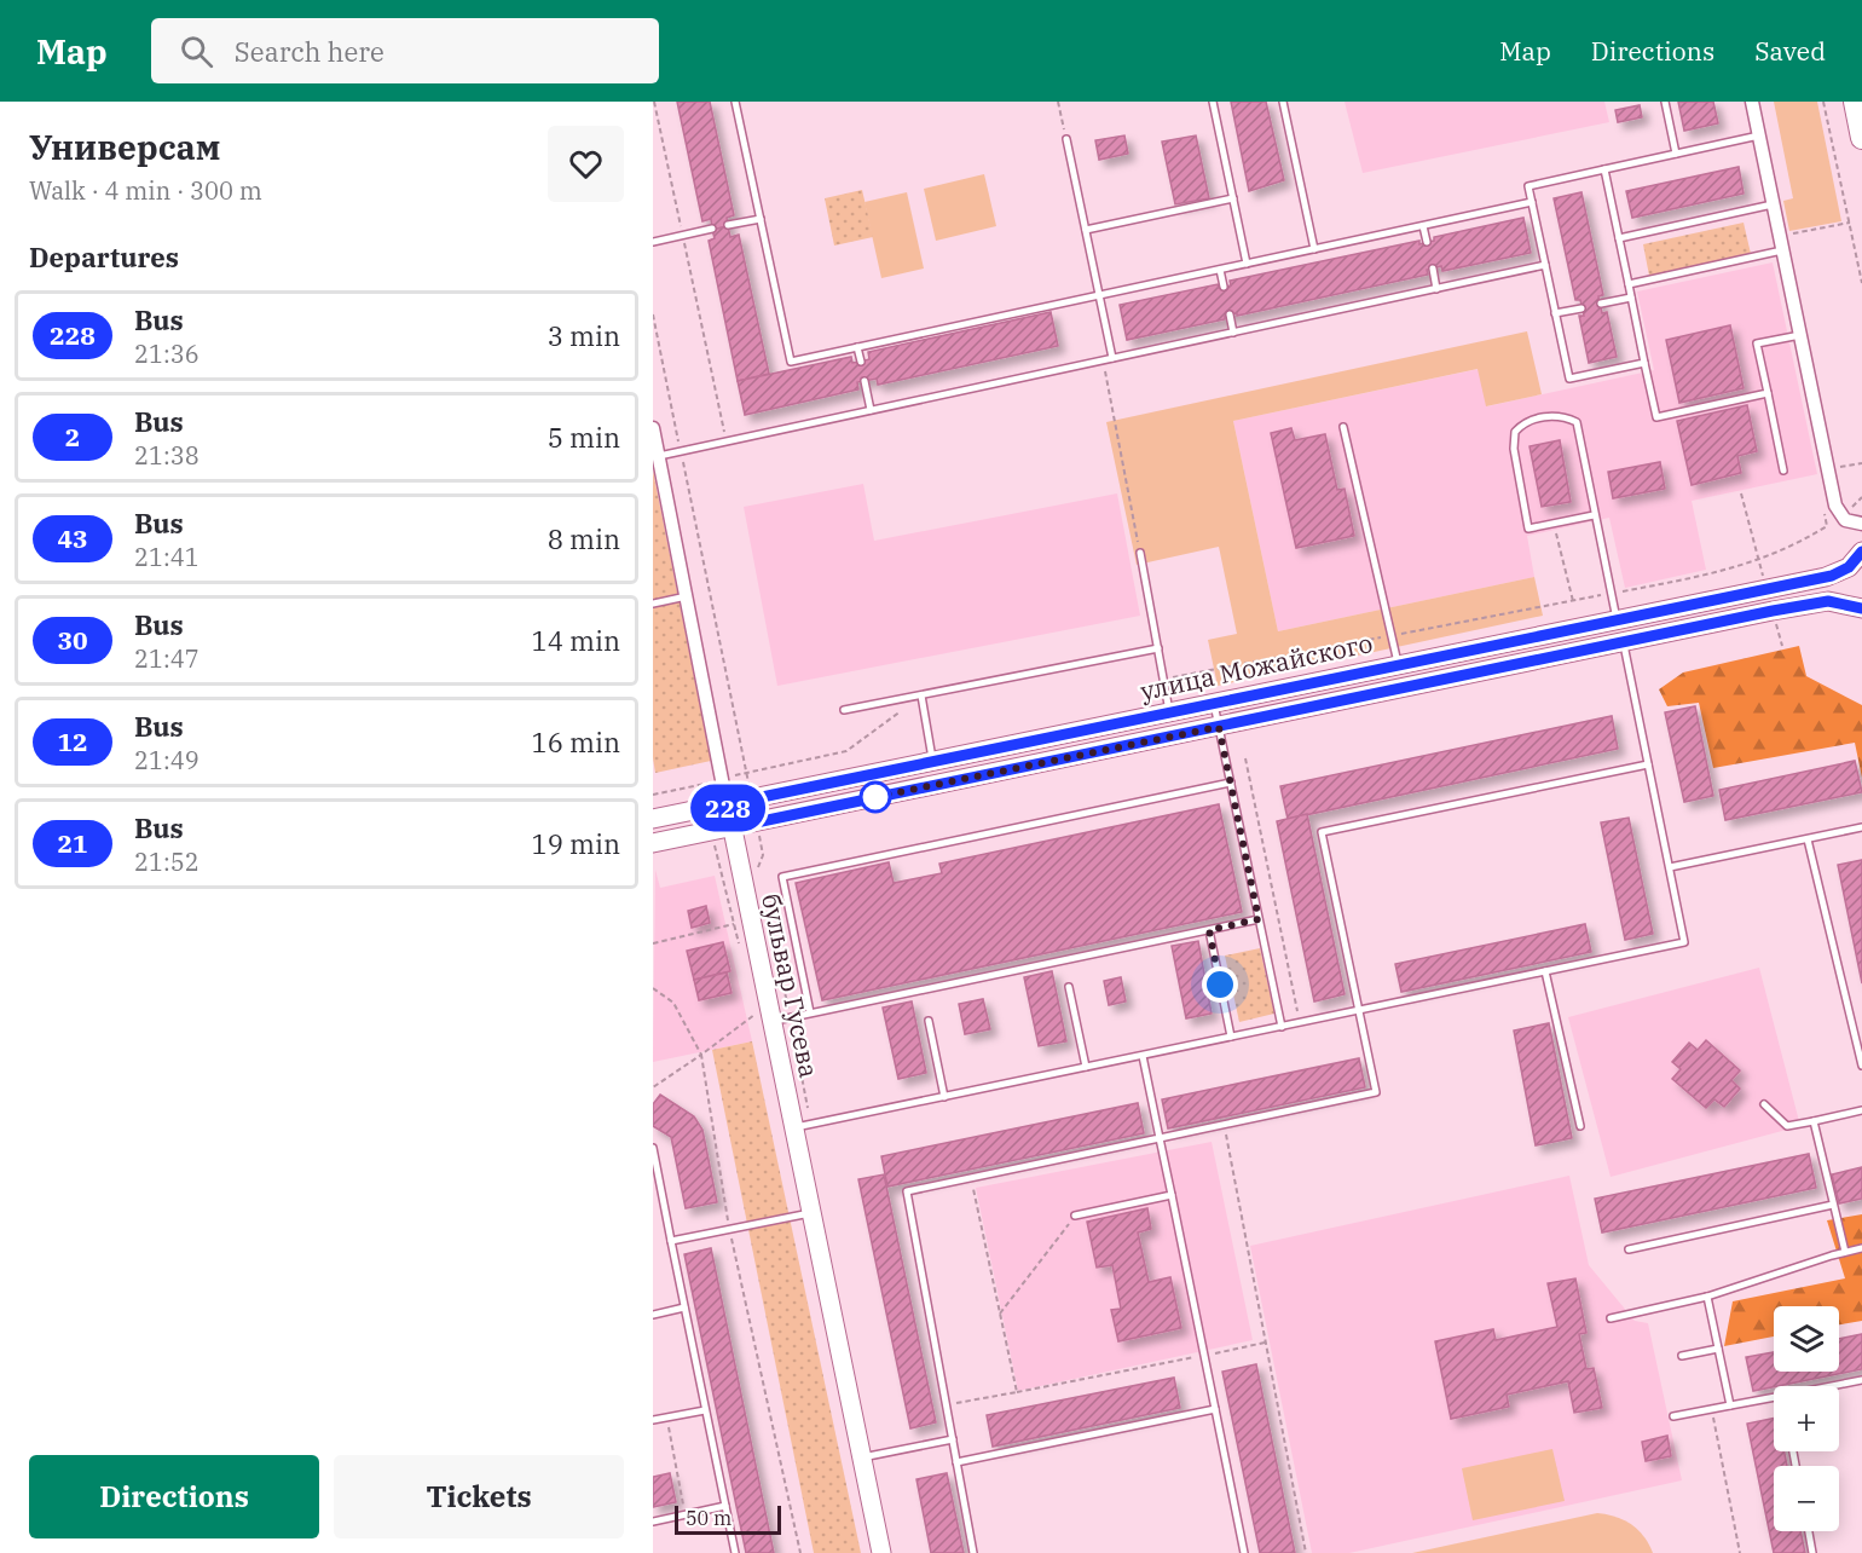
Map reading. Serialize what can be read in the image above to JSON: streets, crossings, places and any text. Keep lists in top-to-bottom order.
{
  "streets": {
    "main road": ["улица Можайского", "бульвар Гусева"]
  },
  "crossings": [
    ["улица Можайского", "бульвар Гусева"]
  ],
  "lines": ["bus line 228"],
  "scale_bar": "50 m",
  "page": {
    "header": "Map",
    "search": "Search here",
    "nav": ["Map", "Directions", "Saved"],
    "heading": [
      ["Универсам", "Walk · 4 min · 300 m"],
      "Departures"
    ],
    "on_map": "228",
    "list": [
      {
        "mark": "228",
        "name": "Bus",
        "note": "21:36",
        "value": "3 min"
      },
      {
        "mark": "2",
        "name": "Bus",
        "note": "21:38",
        "value": "5 min"
      },
      {
        "mark": "43",
        "name": "Bus",
        "note": "21:41",
        "value": "8 min"
      },
      {
        "mark": "30",
        "name": "Bus",
        "note": "21:47",
        "value": "14 min"
      },
      {
        "mark": "12",
        "name": "Bus",
        "note": "21:49",
        "value": "16 min"
      },
      {
        "mark": "21",
        "name": "Bus",
        "note": "21:52",
        "value": "19 min"
      }
    ],
    "map_buttons": ["+", "−"],
    "buttons": ["Directions", "Tickets"],
    "scale": "50 m"
  }
}
